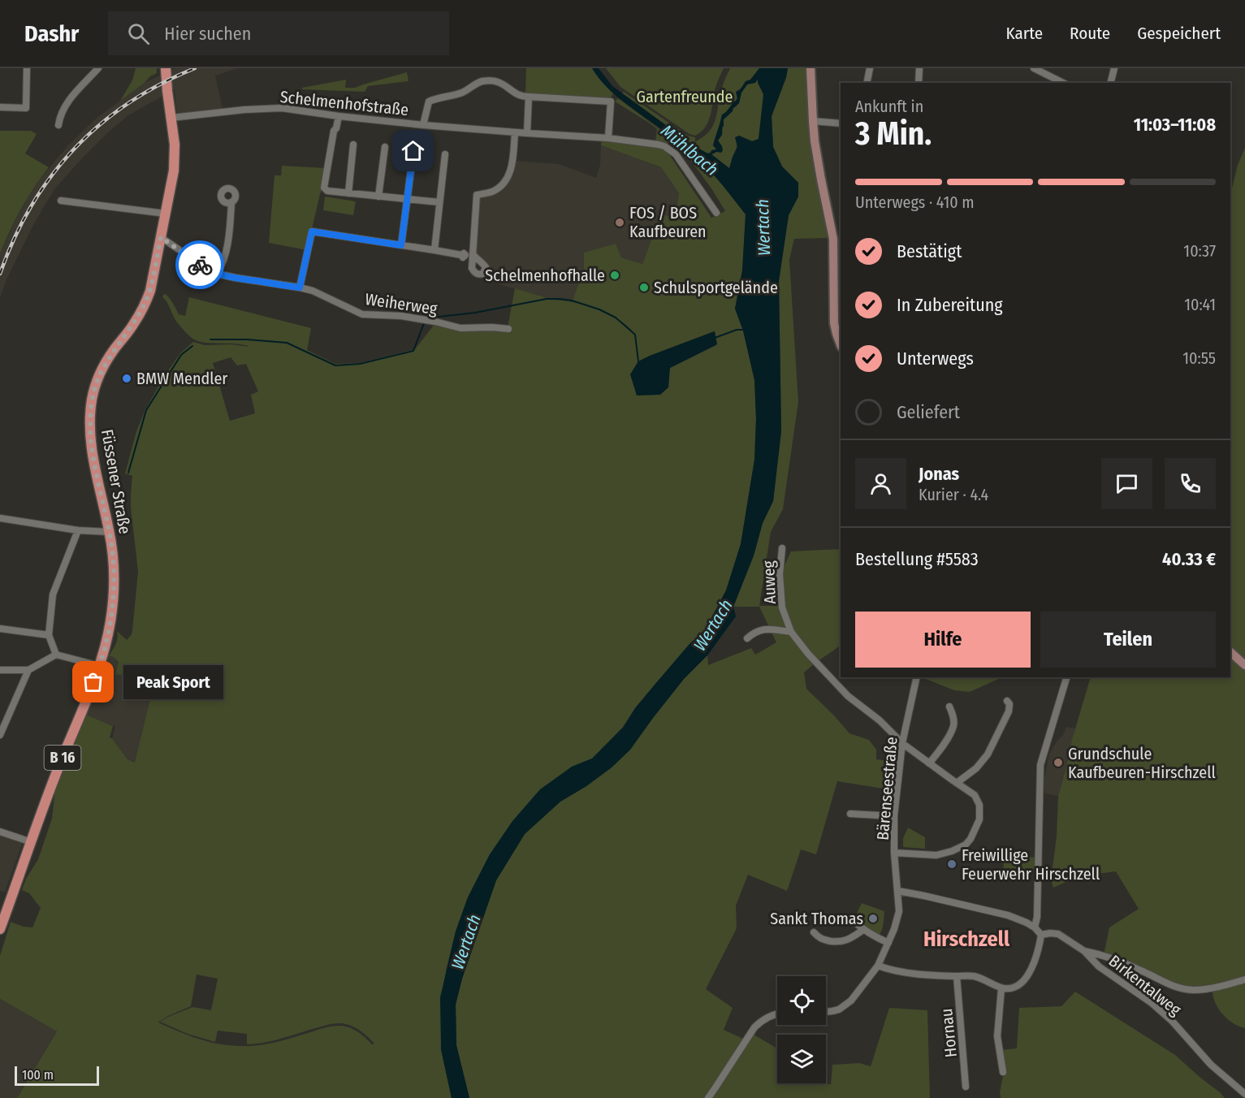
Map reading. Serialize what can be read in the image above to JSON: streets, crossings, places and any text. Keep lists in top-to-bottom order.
{
  "streets": {
    "main road": ["Füssener Straße", "B 16"],
    "street": [
      "Schelmenhofstraße",
      "Weiherweg",
      "Auweg",
      "Bärenseestraße",
      "Birkentalweg",
      "Hornau"
    ]
  },
  "crossings": [
    ["Schelmenhofstraße", "Füssener Straße"],
    ["Weiherweg", "Füssener Straße"],
    ["Auweg", "Bärenseestraße"]
  ],
  "districts": ["Hirschzell"],
  "water": ["Mühlbach", "Wertach"],
  "parks": ["Gartenfreunde"],
  "places": [
    "FOS / BOS Kaufbeuren",
    "Schelmenhofhalle",
    "Schulsportgelände",
    "BMW Mendler",
    "Peak Sport",
    "Grundschule Kaufbeuren-Hirschzell",
    "Freiwillige Feuerwehr Hirschzell",
    "Sankt Thomas"
  ],
  "scale_bar": "100 m",
  "page": {
    "header": "Dashr",
    "search": "Hier suchen",
    "nav": ["Karte", "Route", "Gespeichert"],
    "heading": ["3 Min.", "Ankunft in", "11:03–11:08"],
    "panel": [
      "Jonas",
      "Kurier · 4.4",
      "Bestellung #5583",
      "40.33 €"
    ],
    "bar": "Unterwegs · 410 m",
    "list": [
      ["Bestätigt", "10:37"],
      ["In Zubereitung", "10:41"],
      ["Unterwegs", "10:55"],
      "Geliefert"
    ],
    "buttons": ["Hilfe", "Teilen"],
    "bubble": "Peak Sport",
    "scale": "100 m"
  }
}
